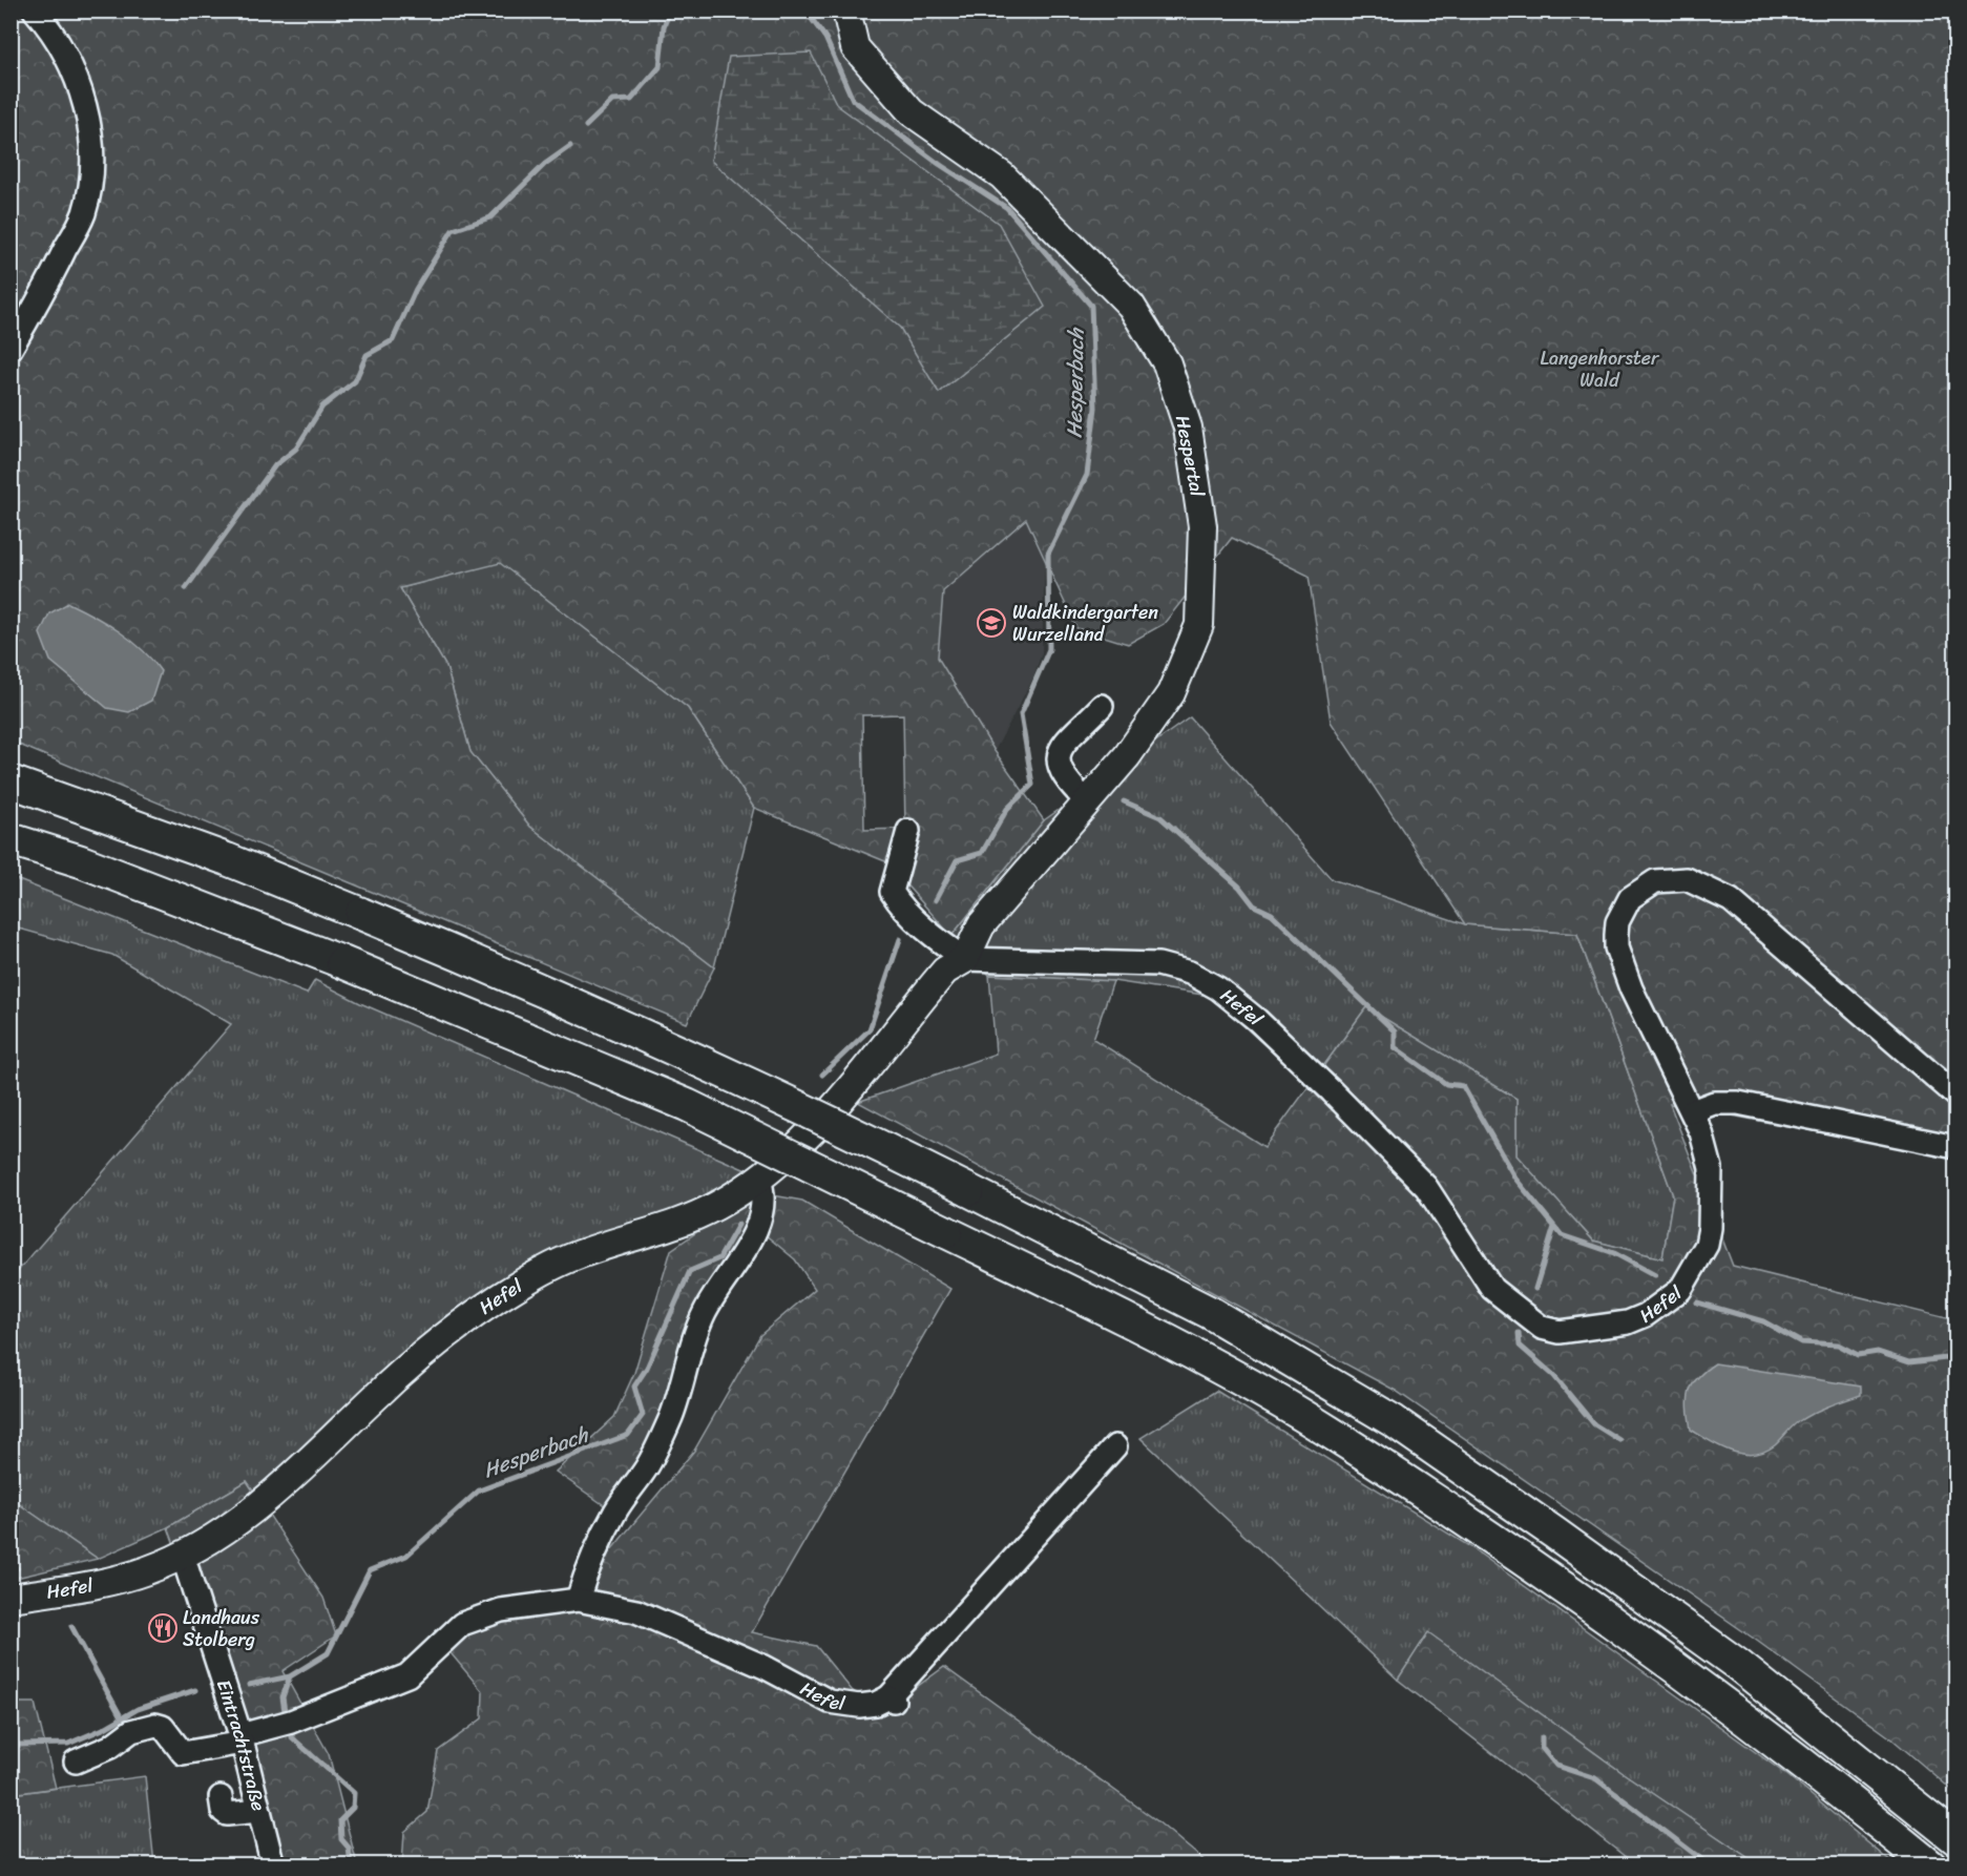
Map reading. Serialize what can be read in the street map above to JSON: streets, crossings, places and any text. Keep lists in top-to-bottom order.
{
  "streets": {
    "main road": ["Hespertal", "Hefel"],
    "street": ["Eintrachtstraße"]
  },
  "crossings": [
    ["Hespertal", "Hefel"],
    ["Hefel", "Eintrachtstraße"]
  ],
  "water": ["Hesperbach"],
  "parks": ["Langenhorster Wald"],
  "places": {
    "school or university": ["Waldkindergarten Wurzelland"],
    "restaurant": ["Landhaus Stolberg"]
  }
}
